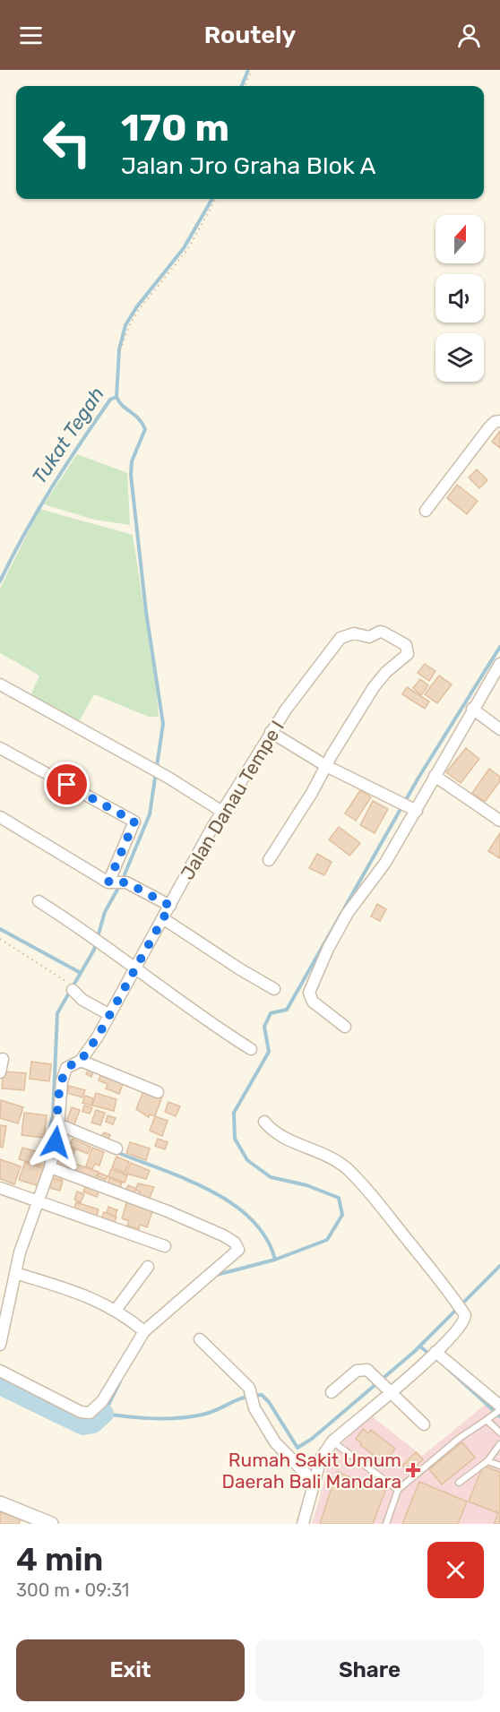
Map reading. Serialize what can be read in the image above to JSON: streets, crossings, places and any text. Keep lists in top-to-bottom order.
{
  "streets": {
    "street": ["Jalan Danau Tempe I"]
  },
  "water": ["Tukat Tegah"],
  "places": {
    "health": ["Rumah Sakit Umum Daerah Bali Mandara"]
  },
  "north": "top",
  "page": {
    "header": "Routely",
    "turn": ["170 m", "Jalan Jro Graha Blok A"],
    "heading": ["4 min", "300 m · 09:31"],
    "buttons": ["Exit", "Share"]
  }
}
